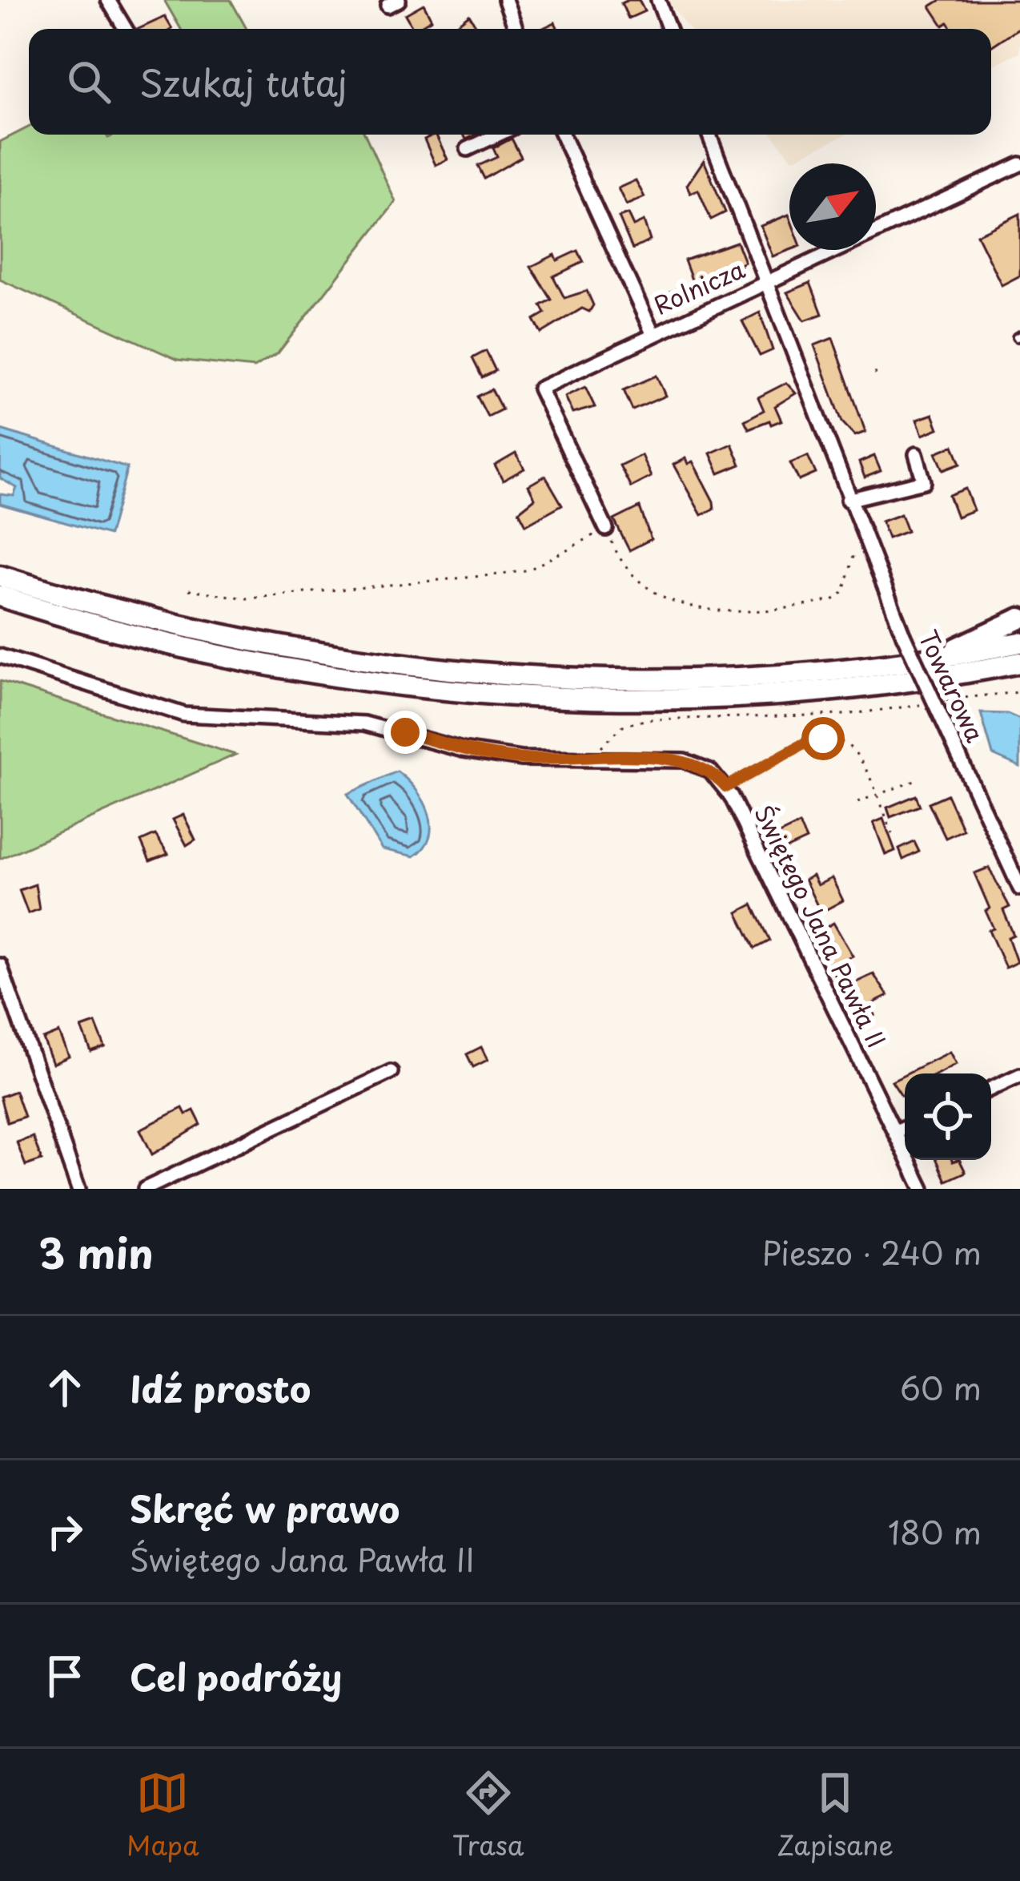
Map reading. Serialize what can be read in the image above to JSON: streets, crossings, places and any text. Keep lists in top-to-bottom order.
{
  "streets": {
    "street": ["Rolnicza", "Towarowa", "Świętego Jana Pawła II"]
  },
  "crossings": [
    ["Rolnicza", "Towarowa"]
  ],
  "north": "top right",
  "page": {
    "search": "Szukaj tutaj",
    "heading": ["3 min", "Pieszo · 240 m"],
    "list": [
      ["Idź prosto", "60 m"],
      ["Skręć w prawo", "Świętego Jana Pawła II", "180 m"],
      "Cel podróży"
    ],
    "nav": ["Mapa", "Trasa", "Zapisane"]
  }
}
